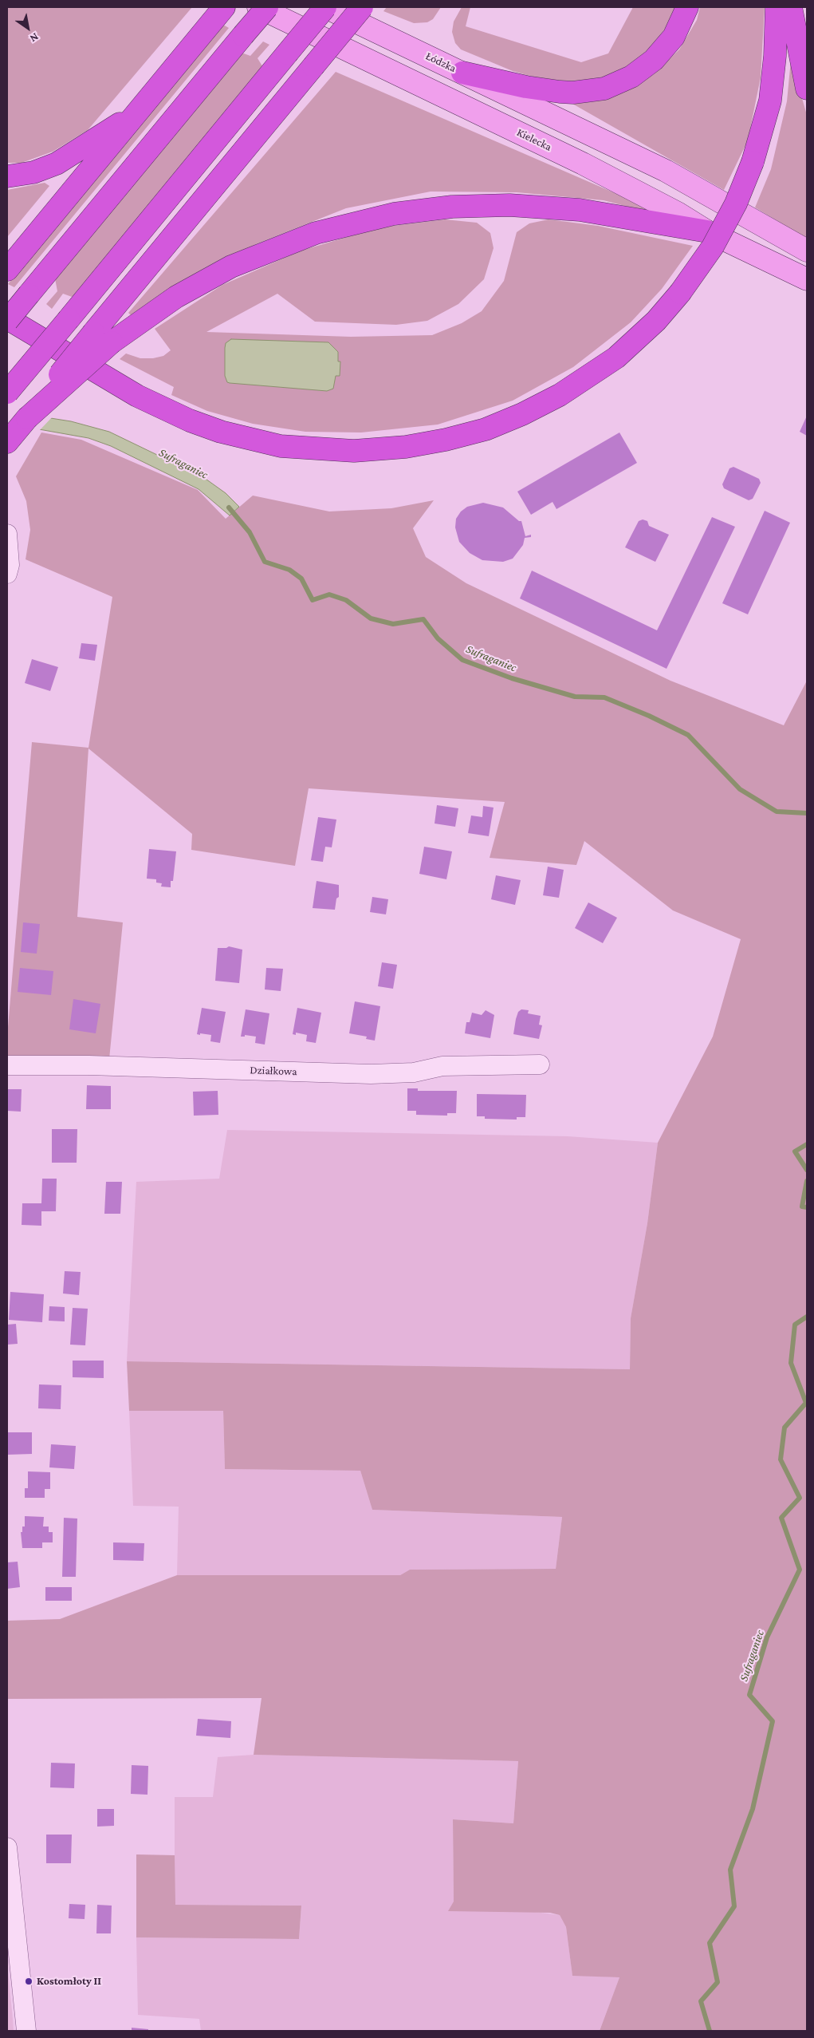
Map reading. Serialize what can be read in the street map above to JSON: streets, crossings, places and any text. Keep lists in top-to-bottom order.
{
  "streets": {
    "main road": ["Łódzka", "Kielecka"],
    "street": ["Działkowa"]
  },
  "water": ["Sufraganiec"],
  "places": ["Kostomłoty II"],
  "north": "bottom right"
}
